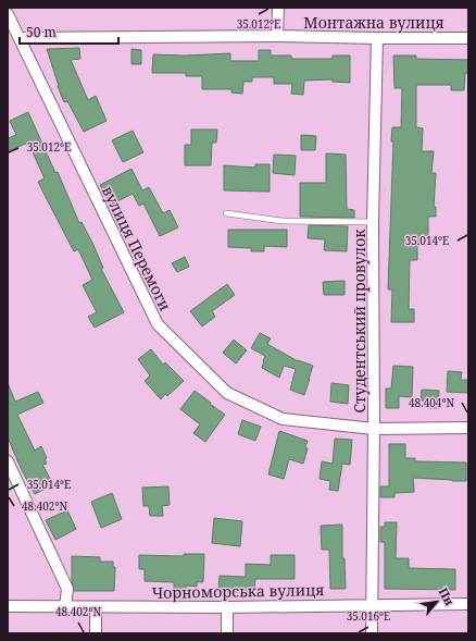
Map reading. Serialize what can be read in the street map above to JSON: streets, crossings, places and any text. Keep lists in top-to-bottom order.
{
  "streets": {
    "street": [
      "Монтажна вулиця",
      "вулиця Перемоги",
      "Студентський провулок",
      "Чорноморська вулиця"
    ]
  },
  "crossings": [
    ["Монтажна вулиця", "вулиця Перемоги"],
    ["Монтажна вулиця", "Студентський провулок"],
    ["вулиця Перемоги", "Студентський провулок"],
    ["Студентський провулок", "Чорноморська вулиця"]
  ],
  "scale_bar": "50 m",
  "north": "top right",
  "coordinates": [
    "35.012°E",
    "35.014°E",
    "48.404°N",
    "48.402°N",
    "35.016°E"
  ]
}
